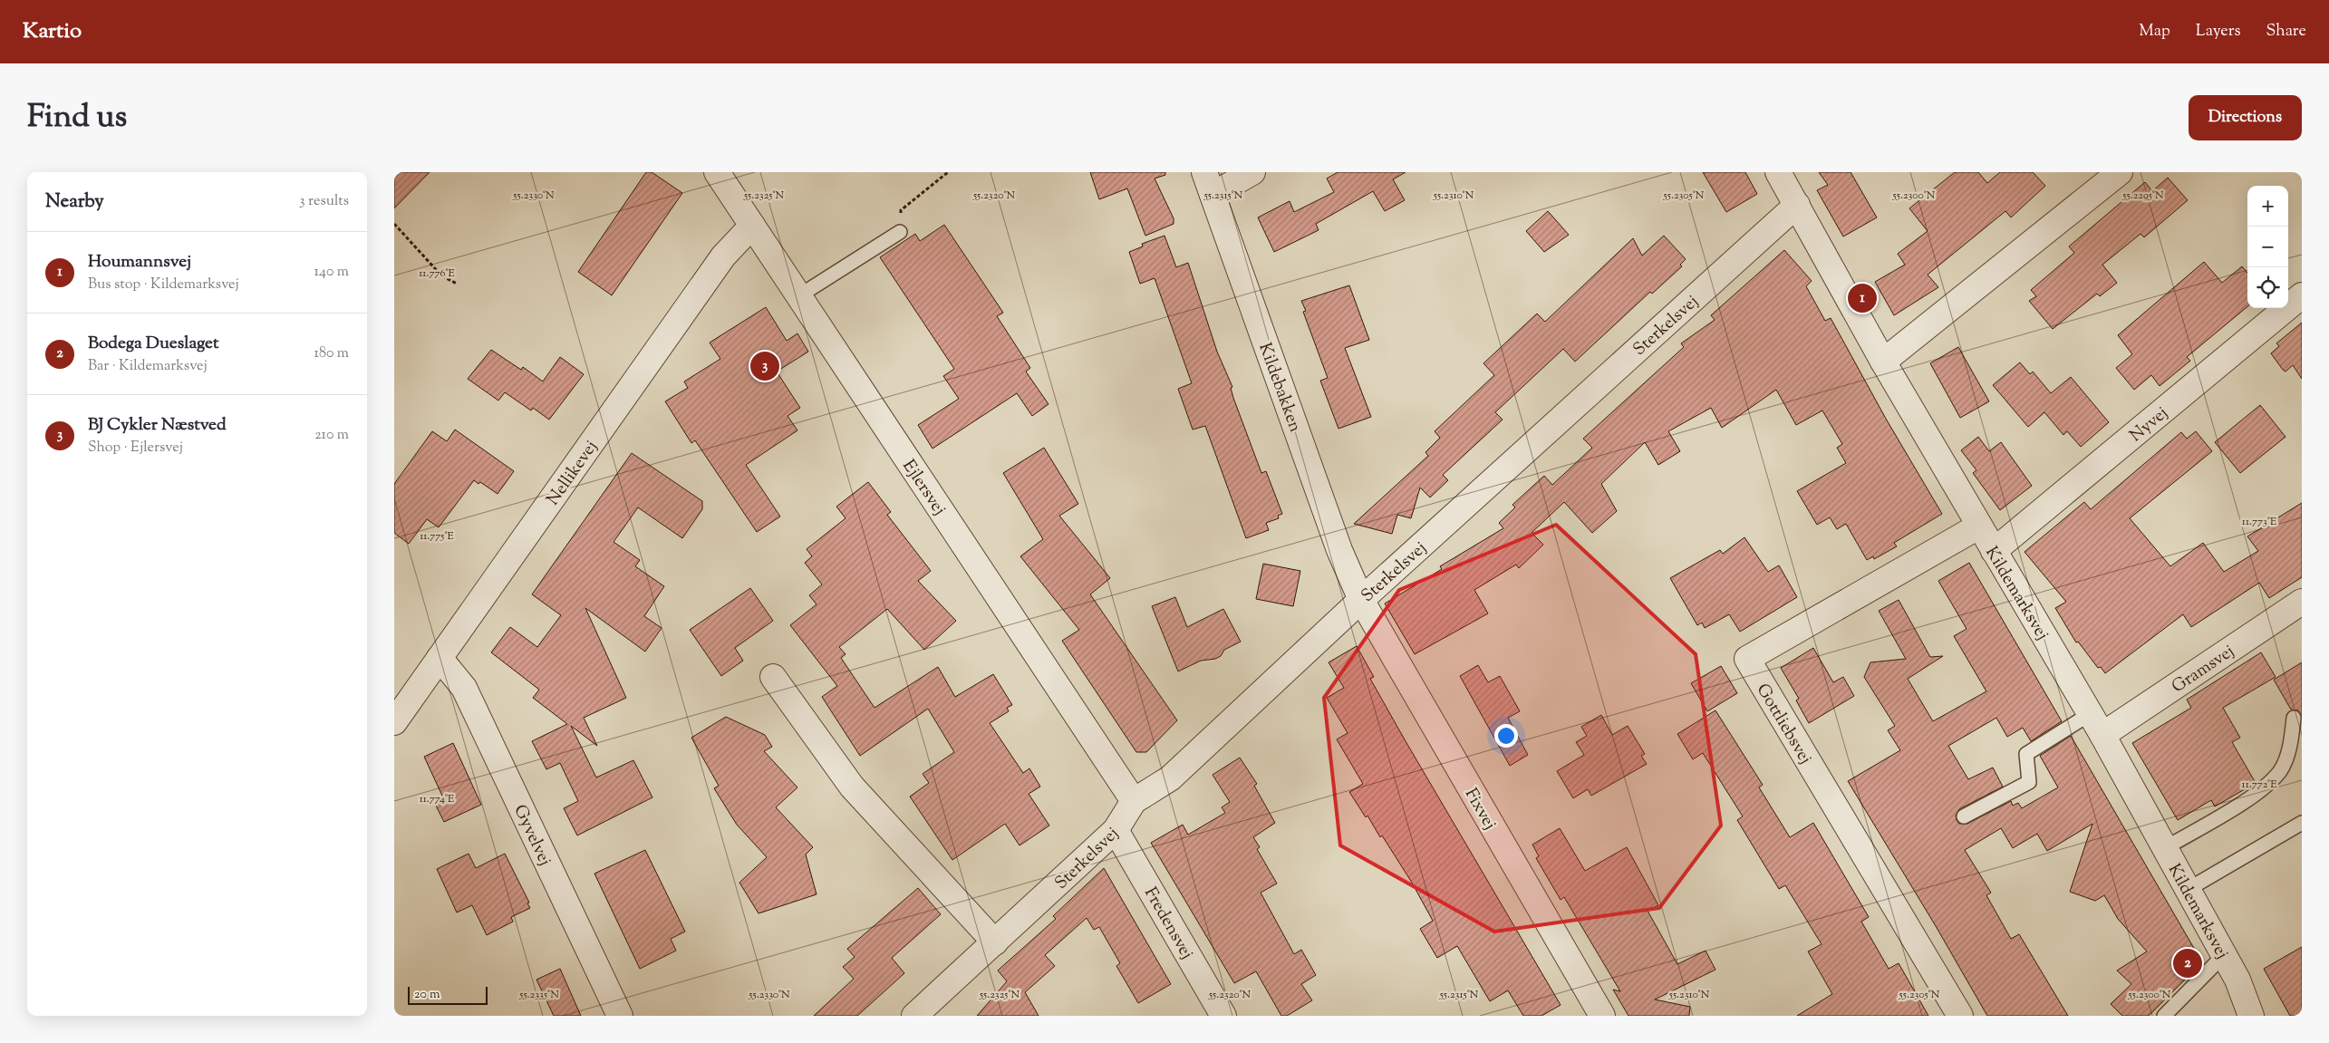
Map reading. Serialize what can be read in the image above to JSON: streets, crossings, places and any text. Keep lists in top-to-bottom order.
{
  "streets": {
    "street": [
      "Sterkelsvej",
      "Kildebakken",
      "Nyvej",
      "Nellikevej",
      "Ejlersvej",
      "Kildemarksvej",
      "Gramsvej",
      "Gottliebsvej",
      "Fixvej",
      "Gyvelvej",
      "Fredensvej"
    ]
  },
  "crossings": [
    ["Sterkelsvej", "Kildebakken"],
    ["Sterkelsvej", "Ejlersvej"],
    ["Sterkelsvej", "Kildemarksvej"],
    ["Sterkelsvej", "Fixvej"],
    ["Sterkelsvej", "Fredensvej"],
    ["Kildebakken", "Fixvej"],
    ["Nyvej", "Kildemarksvej"],
    ["Nellikevej", "Ejlersvej"],
    ["Nellikevej", "Gyvelvej"],
    ["Kildemarksvej", "Gramsvej"],
    ["Kildemarksvej", "Gottliebsvej"]
  ],
  "scale_bar": "20 m",
  "page": {
    "header": "Kartio",
    "nav": ["Map", "Layers", "Share"],
    "title": "Find us",
    "buttons": "Directions",
    "heading": ["Nearby", "3 results"],
    "map_buttons": ["+", "−"],
    "list": [
      {
        "mark": "1",
        "name": "Houmannsvej",
        "note": "Bus stop · Kildemarksvej",
        "value": "140 m"
      },
      {
        "mark": "2",
        "name": "Bodega Dueslaget",
        "note": "Bar · Kildemarksvej",
        "value": "180 m"
      },
      {
        "mark": "3",
        "name": "BJ Cykler Næstved",
        "note": "Shop · Ejlersvej",
        "value": "210 m"
      }
    ],
    "pins": ["1", "3", "2"],
    "scale": "20 m"
  },
  "coordinates": [
    "55.2330°N",
    "55.2325°N",
    "55.2320°N",
    "55.2315°N",
    "55.2310°N",
    "55.2305°N",
    "55.2300°N",
    "55.2295°N",
    "11.776°E",
    "11.773°E",
    "11.775°E",
    "11.772°E",
    "11.774°E",
    "55.2335°N"
  ]
}
